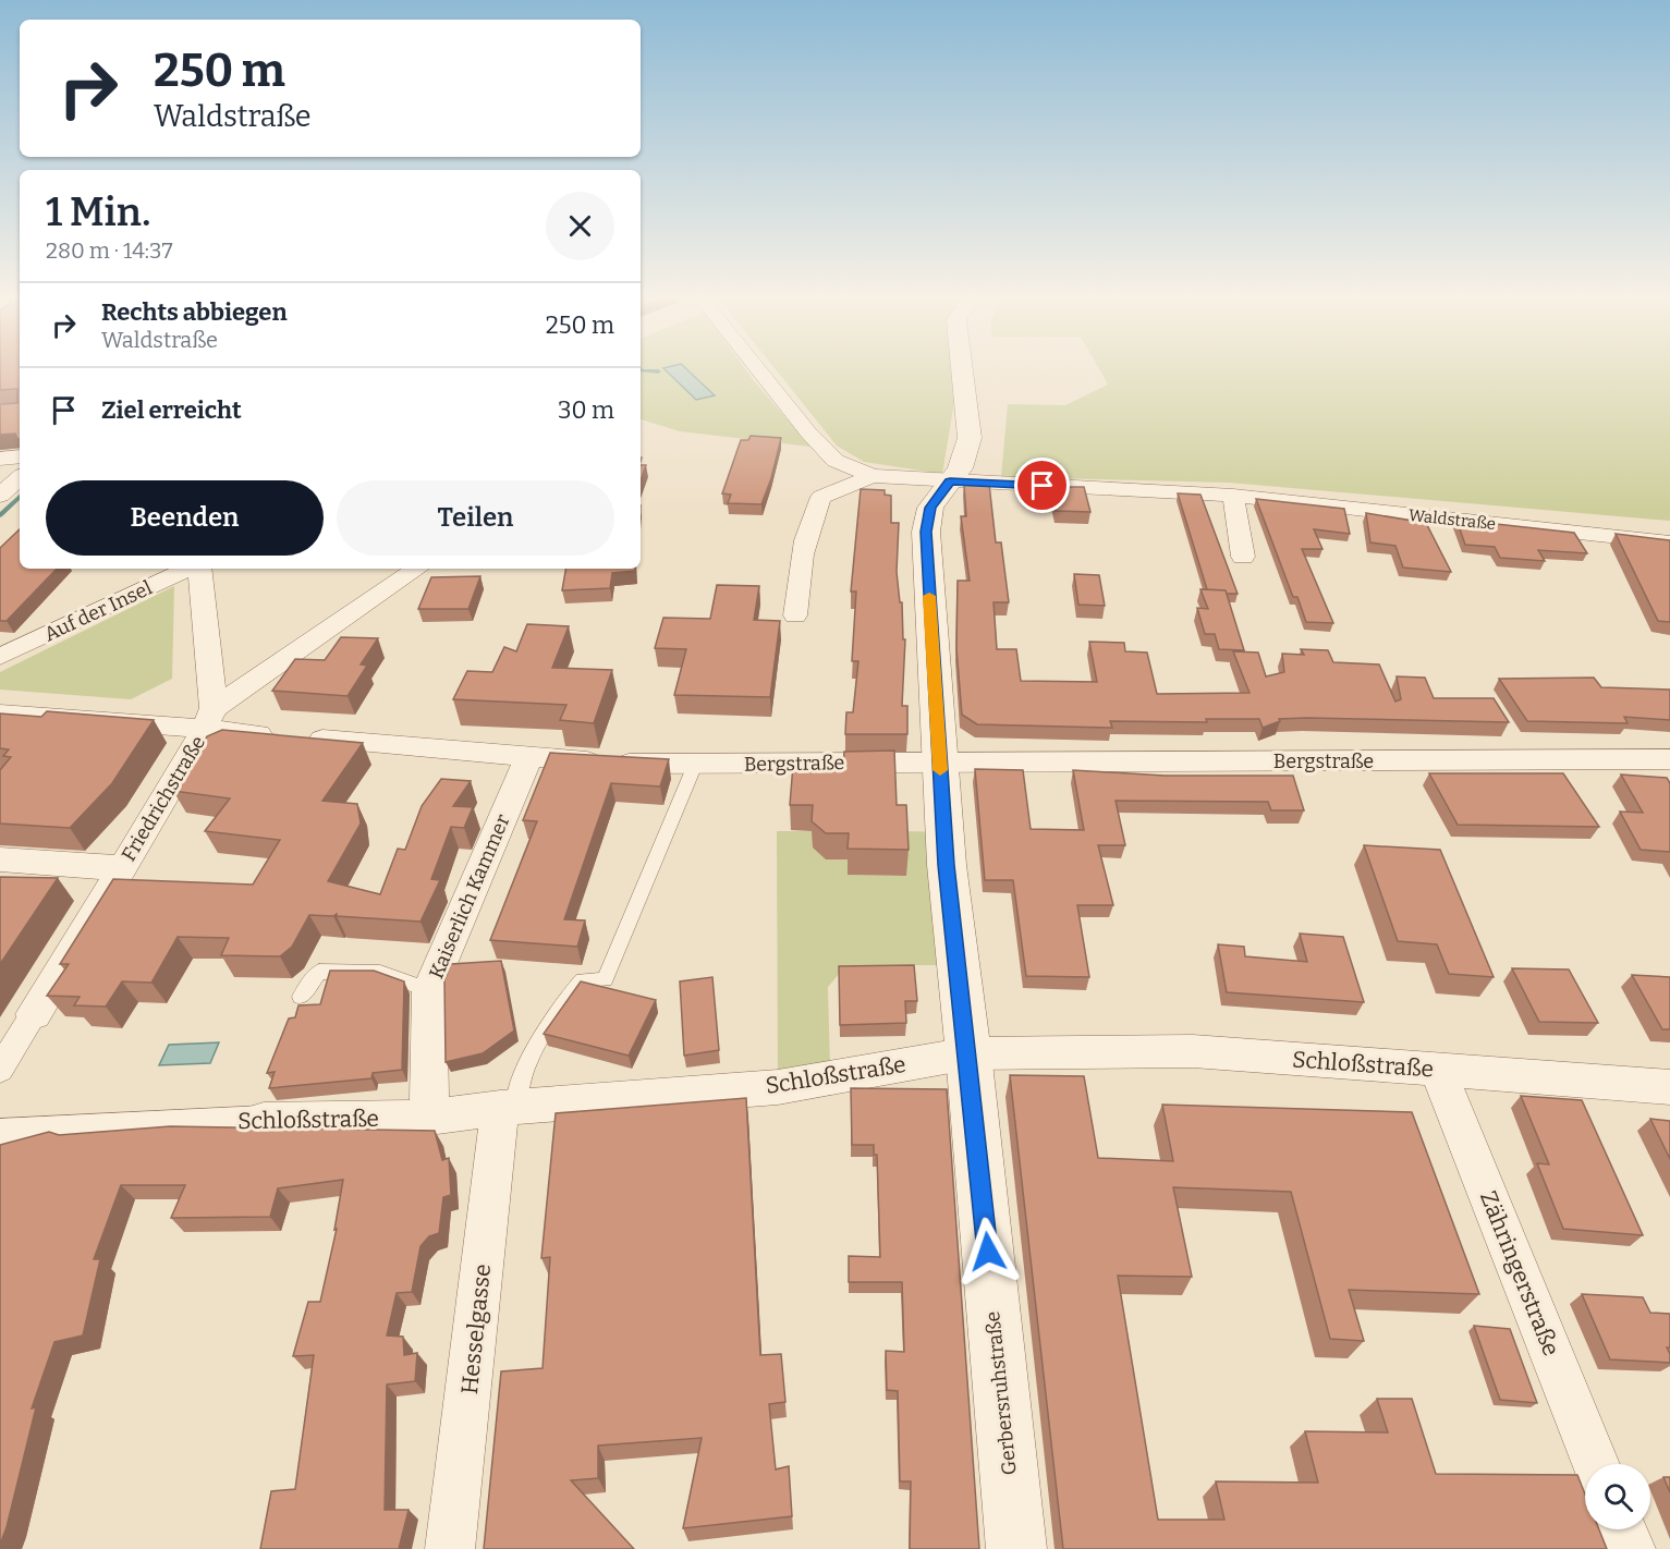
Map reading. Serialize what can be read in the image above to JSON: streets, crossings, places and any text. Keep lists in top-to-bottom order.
{
  "streets": {
    "street": [
      "Waldstraße",
      "Auf der Insel",
      "Bergstraße",
      "Friedrichstraße",
      "Kaiserlich Kammer",
      "Schloßstraße",
      "Zähringerstraße",
      "Hesselgasse",
      "Gerbersruhstraße"
    ]
  },
  "crossings": [
    ["Waldstraße", "Gerbersruhstraße"],
    ["Bergstraße", "Friedrichstraße"],
    ["Bergstraße", "Kaiserlich Kammer"],
    ["Bergstraße", "Gerbersruhstraße"],
    ["Kaiserlich Kammer", "Schloßstraße"],
    ["Schloßstraße", "Zähringerstraße"],
    ["Schloßstraße", "Hesselgasse"],
    ["Schloßstraße", "Gerbersruhstraße"]
  ],
  "page": {
    "turn": ["250 m", "Waldstraße"],
    "heading": ["1 Min.", "280 m · 14:37"],
    "list": [
      {
        "name": "Rechts abbiegen",
        "note": "Waldstraße",
        "value": "250 m"
      },
      {
        "name": "Ziel erreicht",
        "value": "30 m"
      }
    ],
    "buttons": ["Beenden", "Teilen"]
  }
}
